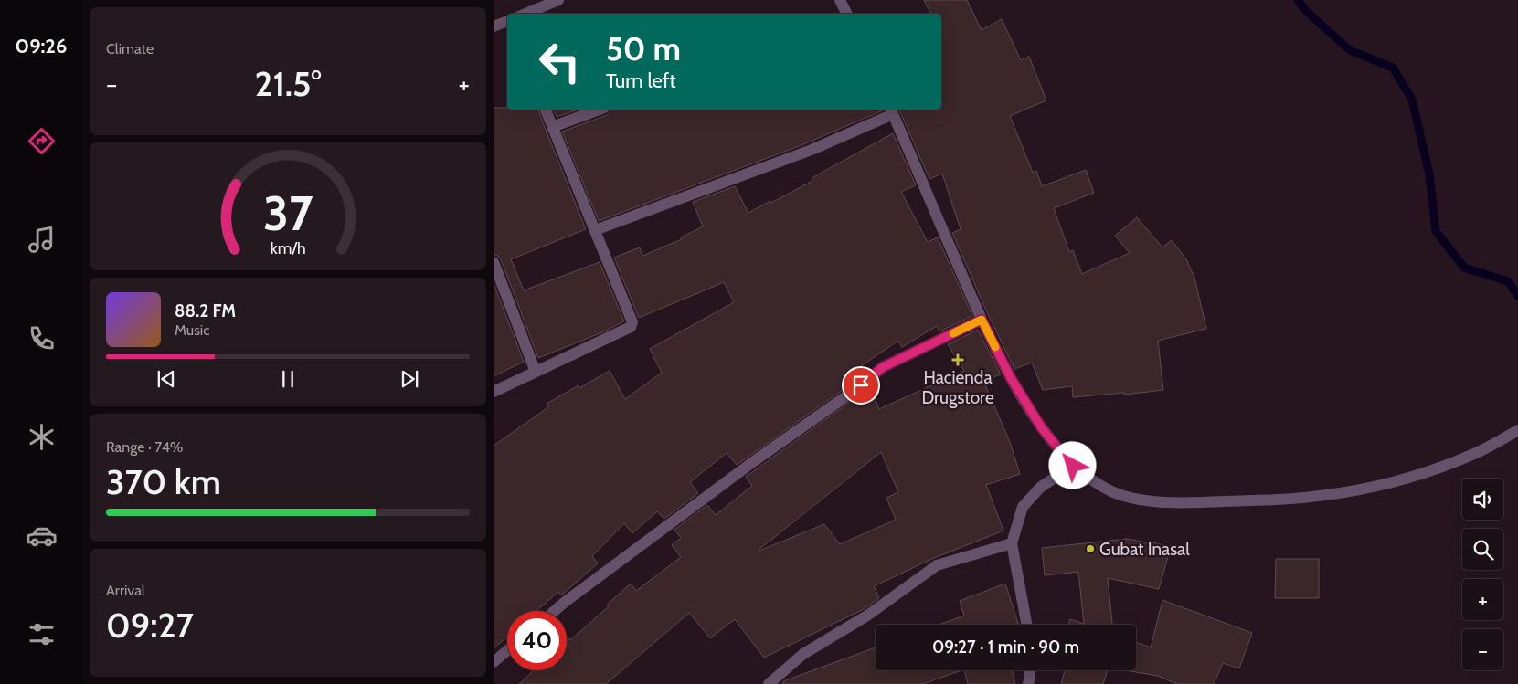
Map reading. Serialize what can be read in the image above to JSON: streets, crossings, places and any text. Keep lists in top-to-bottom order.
{
  "places": {
    "health": ["Hacienda Drugstore"],
    "other": ["Gubat Inasal"]
  },
  "page": {
    "tabs": "09:26",
    "tile": [
      "Climate",
      ["Range · 74%", "370 km"],
      ["Arrival", "09:27"]
    ],
    "turn": ["50 m", "Turn left"],
    "heat": ["−", "21.5°", "+"],
    "song": ["88.2 FM", "Music"],
    "map_buttons": ["+", "−"],
    "limit": "40",
    "trip": "09:27 · 1 min · 90 m",
    "gauge": ["37", "km/h"]
  }
}
